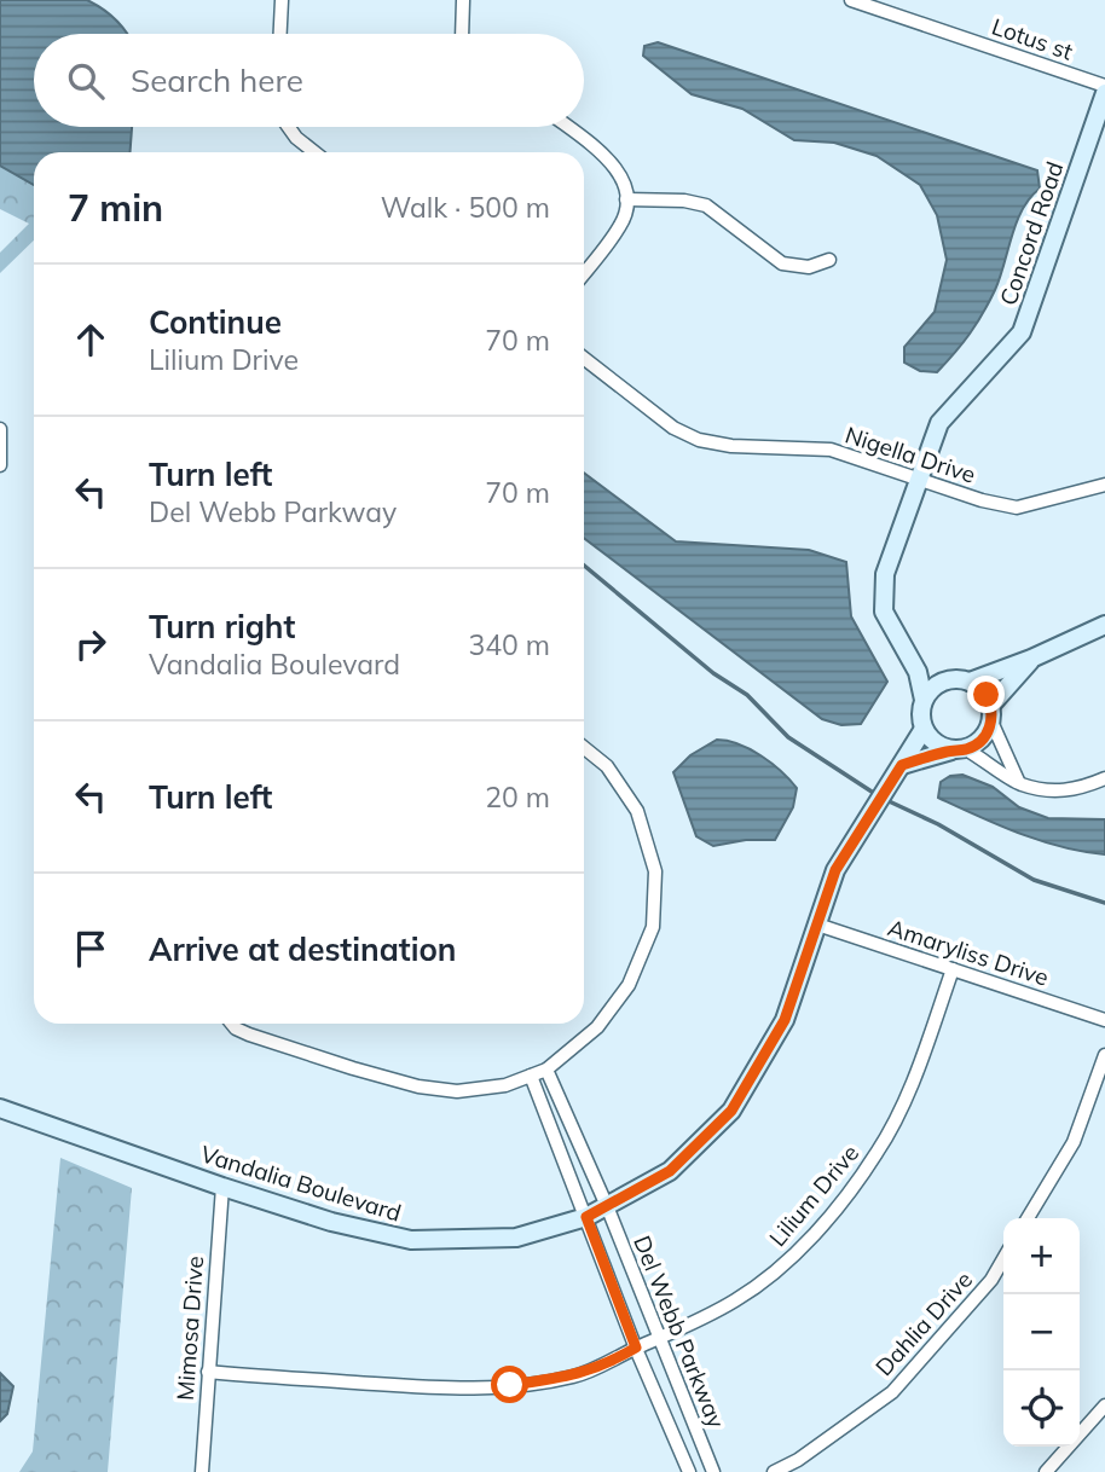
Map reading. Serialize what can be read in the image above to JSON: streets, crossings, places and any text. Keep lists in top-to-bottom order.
{
  "streets": {
    "street": [
      "Lotus st",
      "Concord Road",
      "Nigella Drive",
      "Amaryliss Drive",
      "Vandalia Boulevard",
      "Lilium Drive",
      "Dahlia Drive",
      "Mimosa Drive",
      "Del Webb Parkway"
    ]
  },
  "crossings": [
    ["Concord Road", "Nigella Drive"],
    ["Concord Road", "Vandalia Boulevard"],
    ["Amaryliss Drive", "Vandalia Boulevard"],
    ["Amaryliss Drive", "Lilium Drive"],
    ["Vandalia Boulevard", "Mimosa Drive"],
    ["Vandalia Boulevard", "Del Webb Parkway"],
    ["Lilium Drive", "Mimosa Drive"],
    ["Lilium Drive", "Del Webb Parkway"]
  ],
  "page": {
    "search": "Search here",
    "heading": ["7 min", "Walk · 500 m"],
    "list": [
      ["Continue", "Lilium Drive", "70 m"],
      ["Turn left", "Del Webb Parkway", "70 m"],
      ["Turn right", "Vandalia Boulevard", "340 m"],
      ["Turn left", "20 m"],
      "Arrive at destination"
    ],
    "map_buttons": ["+", "−"]
  }
}
